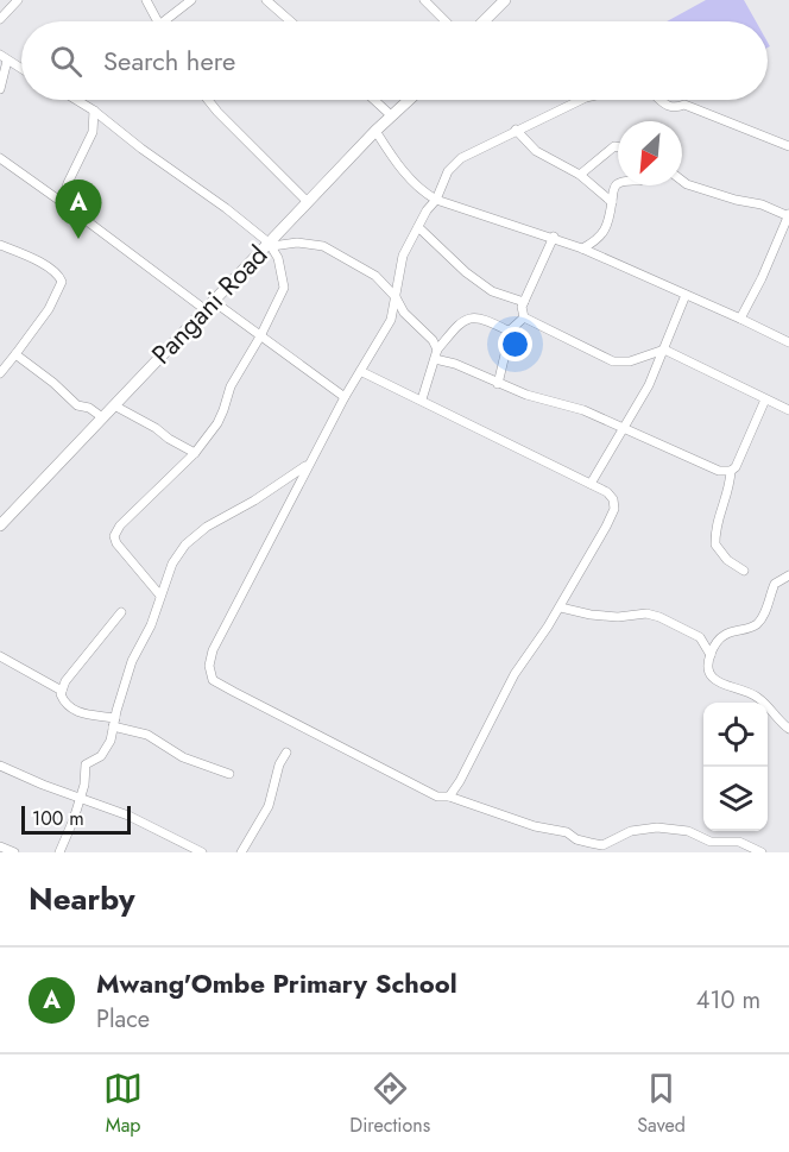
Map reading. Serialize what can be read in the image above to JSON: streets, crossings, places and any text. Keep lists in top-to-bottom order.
{
  "streets": {
    "main road": ["Pangani Road"]
  },
  "scale_bar": "100 m",
  "north": "bottom left",
  "page": {
    "search": "Search here",
    "pins": "A",
    "scale": "100 m",
    "heading": "Nearby",
    "list": [
      {
        "mark": "A",
        "name": "Mwang'Ombe Primary School",
        "note": "Place",
        "value": "410 m"
      }
    ],
    "nav": ["Map", "Directions", "Saved"]
  }
}
